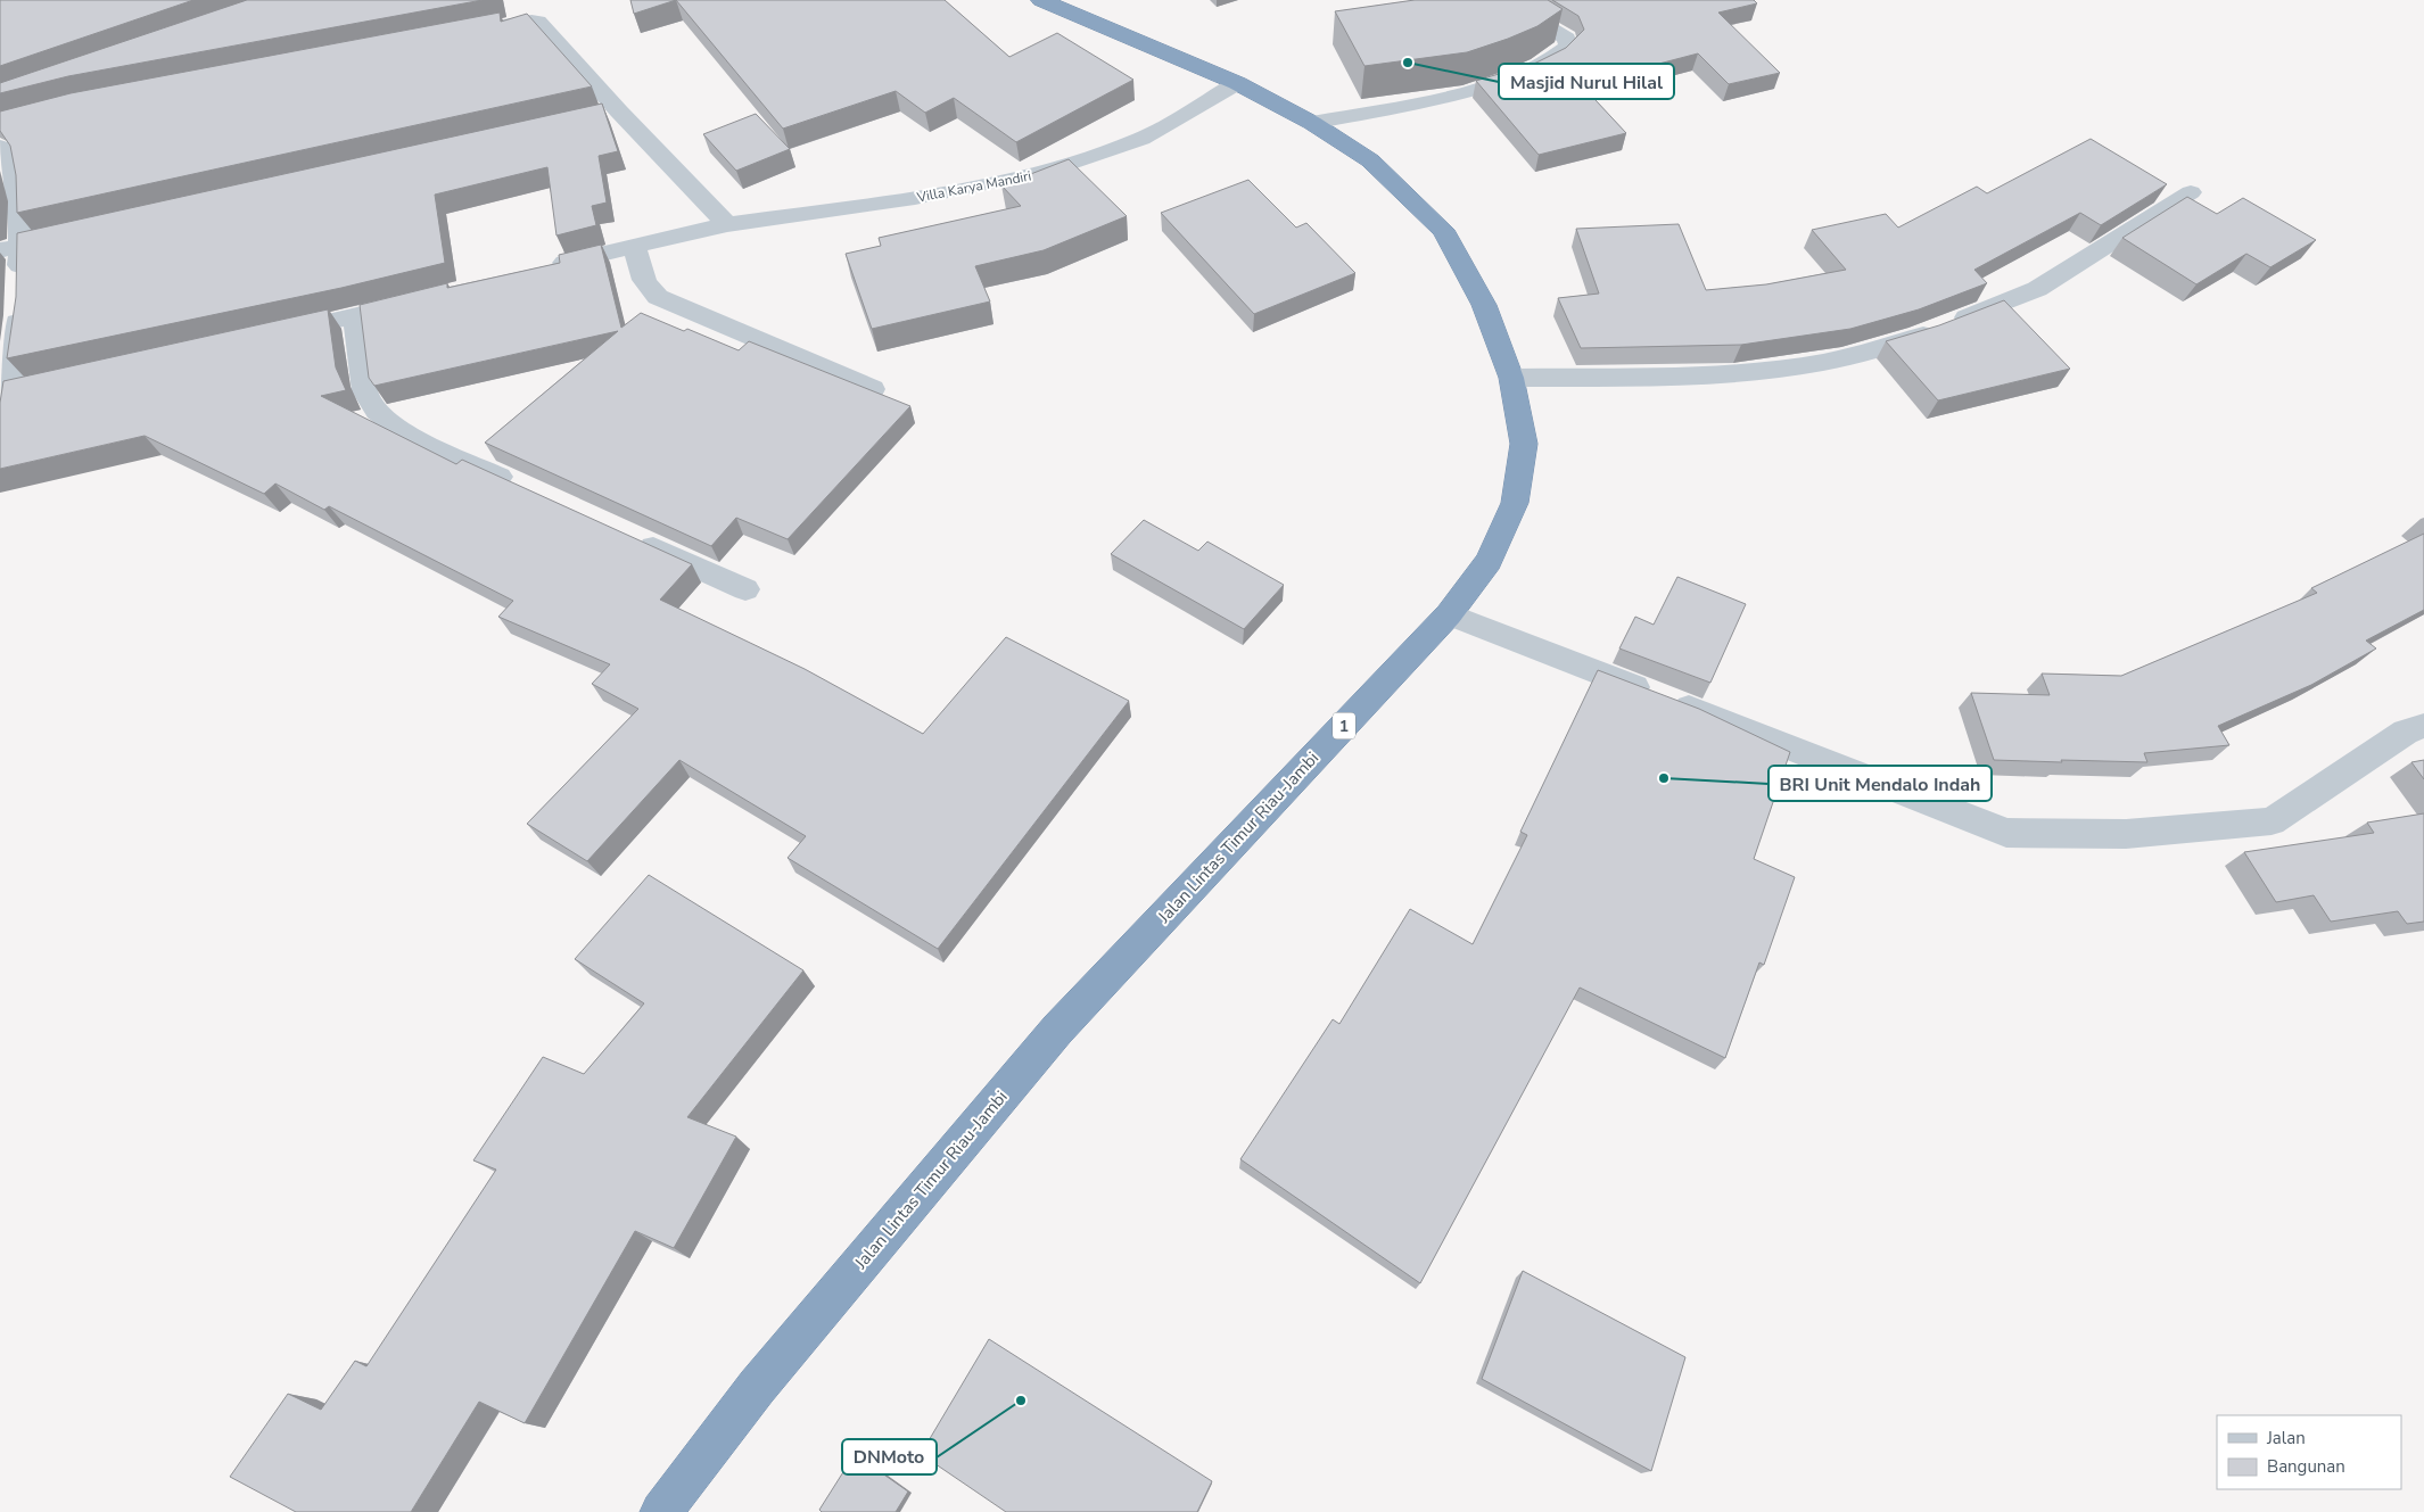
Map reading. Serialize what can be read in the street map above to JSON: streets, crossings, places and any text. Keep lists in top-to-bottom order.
{
  "streets": {
    "highway": ["1", "Jalan Lintas Timur Riau-Jambi"],
    "street": ["Villa Karya Mandiri"]
  },
  "crossings": [
    ["Villa Karya Mandiri", "Jalan Lintas Timur Riau-Jambi"]
  ],
  "places": ["Masjid Nurul Hilal", "BRI Unit Mendalo Indah", "DNMoto"],
  "legend": ["Jalan", "Bangunan"]
}
